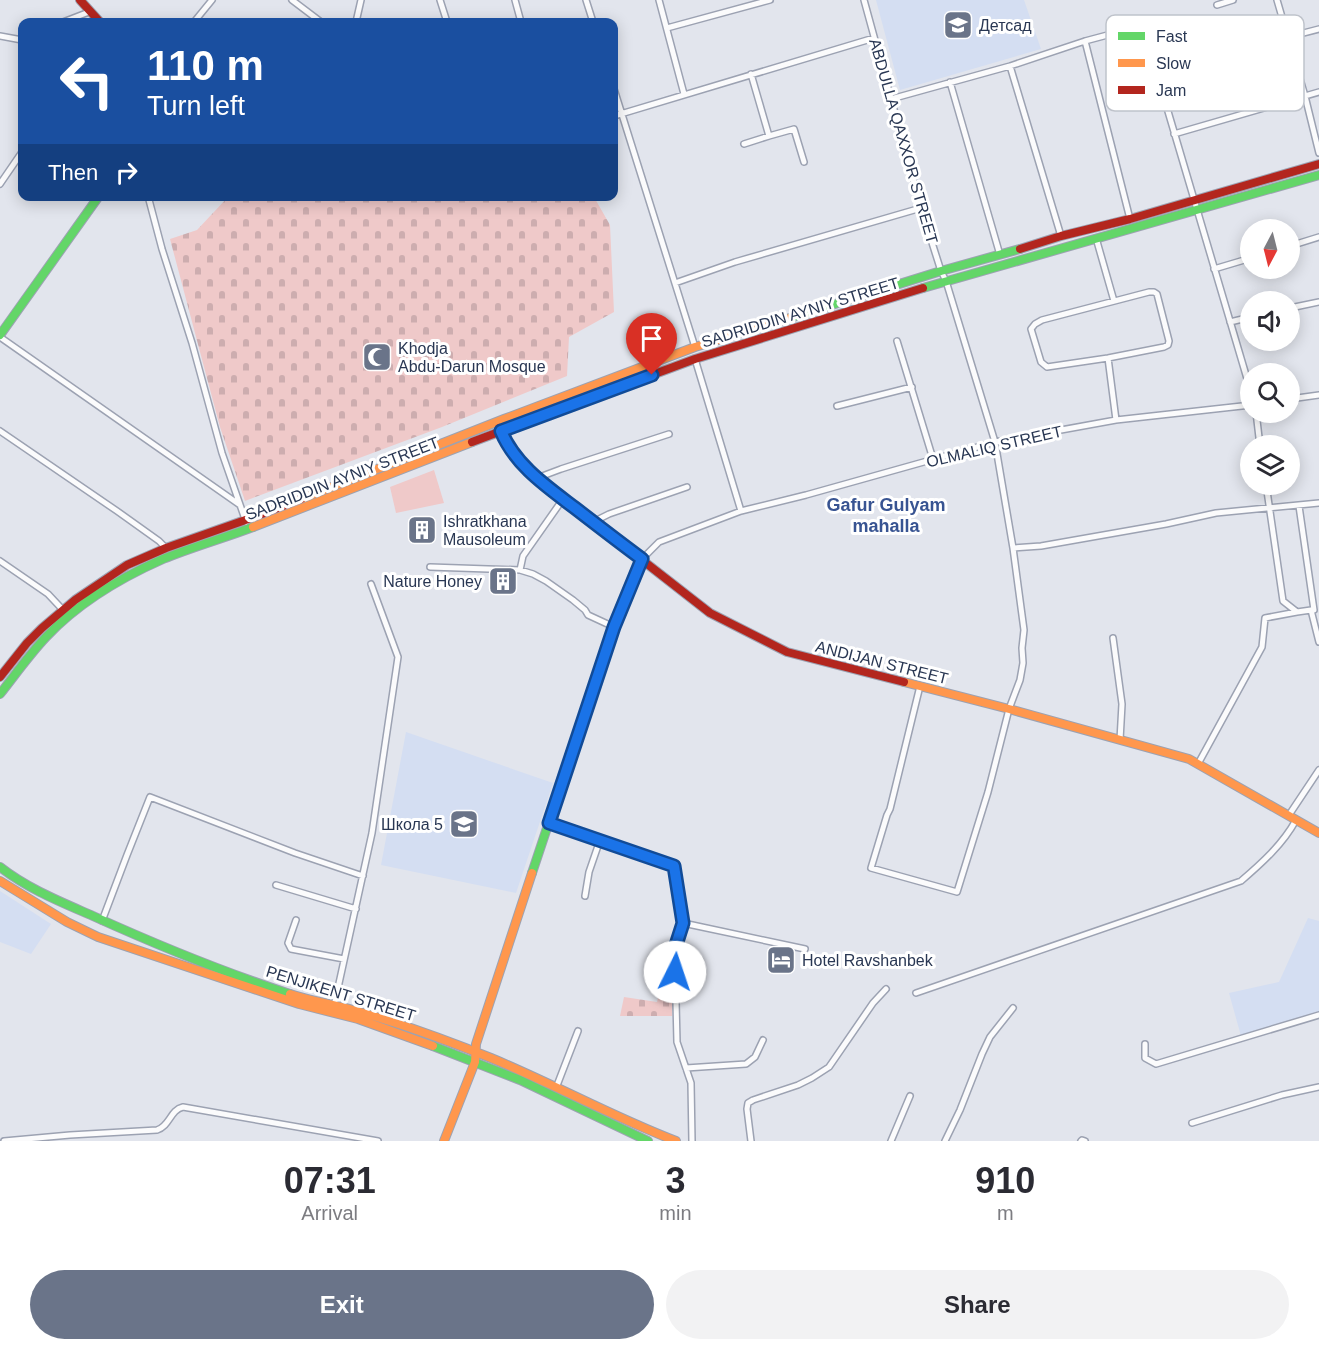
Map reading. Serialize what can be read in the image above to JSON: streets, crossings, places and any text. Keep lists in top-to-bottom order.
{
  "streets": {
    "main road": ["SADRIDDIN AYNIY STREET", "ANDIJAN STREET", "PENJIKENT STREET"],
    "street": ["ABDULLA QAXXOR STREET", "OLMALIQ STREET"]
  },
  "crossings": [
    ["ABDULLA QAXXOR STREET", "SADRIDDIN AYNIY STREET"],
    ["SADRIDDIN AYNIY STREET", "ANDIJAN STREET"],
    ["OLMALIQ STREET", "ANDIJAN STREET"]
  ],
  "districts": ["Gafur Gulyam mahalla"],
  "places": {
    "school or university": ["Детсад", "Школа 5"],
    "mosque": ["Khodja Abdu-Darun Mosque"],
    "building": ["Ishratkhana Mausoleum", "Nature Honey"],
    "hotel": ["Hotel Ravshanbek"]
  },
  "legend": ["Fast", "Slow", "Jam"],
  "north": "bottom",
  "page": {
    "turn": ["110 m", "Turn left"],
    "then": "Then",
    "eta": [
      "07:31",
      "Arrival",
      "3",
      "min",
      "910",
      "m"
    ],
    "buttons": ["Exit", "Share"]
  }
}
